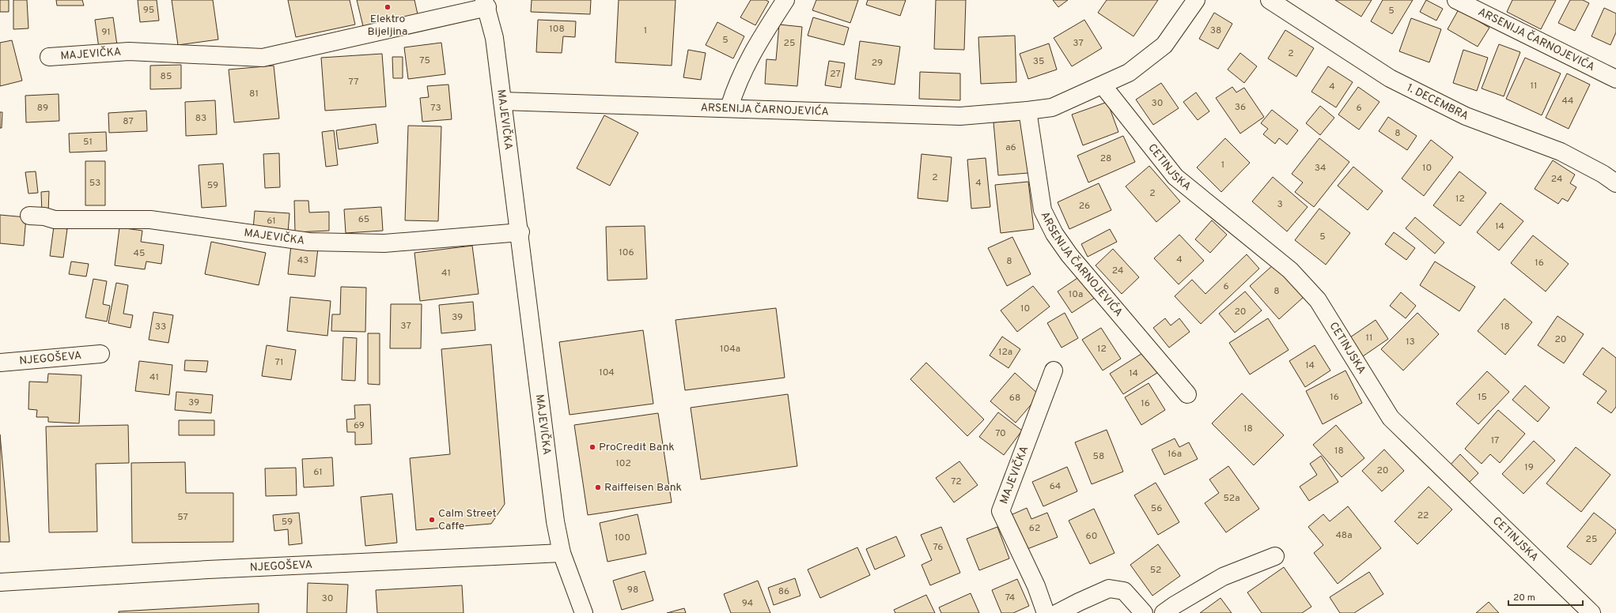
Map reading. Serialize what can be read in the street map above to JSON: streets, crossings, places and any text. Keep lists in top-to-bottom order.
{
  "streets": {
    "street": [
      "ARSENIJA ČARNOJEVIĆA",
      "MAJEVIČKA",
      "1. DECEMBRA",
      "CETINJSKA",
      "NJEGOŠEVA"
    ]
  },
  "crossings": [
    ["ARSENIJA ČARNOJEVIĆA", "MAJEVIČKA"],
    ["ARSENIJA ČARNOJEVIĆA", "CETINJSKA"],
    ["MAJEVIČKA", "NJEGOŠEVA"]
  ],
  "places": [
    "Elektro Bijeljina",
    "ProCredit Bank",
    "Raiffeisen Bank",
    "Calm Street Caffe"
  ],
  "house_numbers": [
    "95",
    "5",
    "108",
    "1",
    "38",
    "91",
    "5",
    "25",
    "37",
    "2",
    "75",
    "35",
    "29",
    "27",
    "85",
    "77",
    "11",
    "4",
    "81",
    "44",
    "30",
    "36",
    "89",
    "73",
    "6",
    "83",
    "87",
    "8",
    "51",
    "a6",
    "28",
    "1",
    "34",
    "10",
    "2",
    "24",
    "53",
    "4",
    "59",
    "2",
    "12",
    "3",
    "26",
    "65",
    "61",
    "14",
    "5",
    "106",
    "45",
    "4",
    "43",
    "8",
    "16",
    "24",
    "41",
    "6",
    "8",
    "10a",
    "10",
    "20",
    "39",
    "37",
    "33",
    "18",
    "11",
    "20",
    "13",
    "104a",
    "12",
    "12a",
    "71",
    "14",
    "104",
    "14",
    "41",
    "16",
    "15",
    "68",
    "39",
    "16",
    "69",
    "18",
    "70",
    "17",
    "18",
    "16a",
    "58",
    "102",
    "19",
    "20",
    "61",
    "72",
    "64",
    "52a",
    "56",
    "22",
    "57",
    "59",
    "62",
    "48a",
    "60",
    "100",
    "25",
    "76",
    "52",
    "98",
    "86",
    "74",
    "30",
    "94"
  ],
  "scale_bar": "20 m"
}
